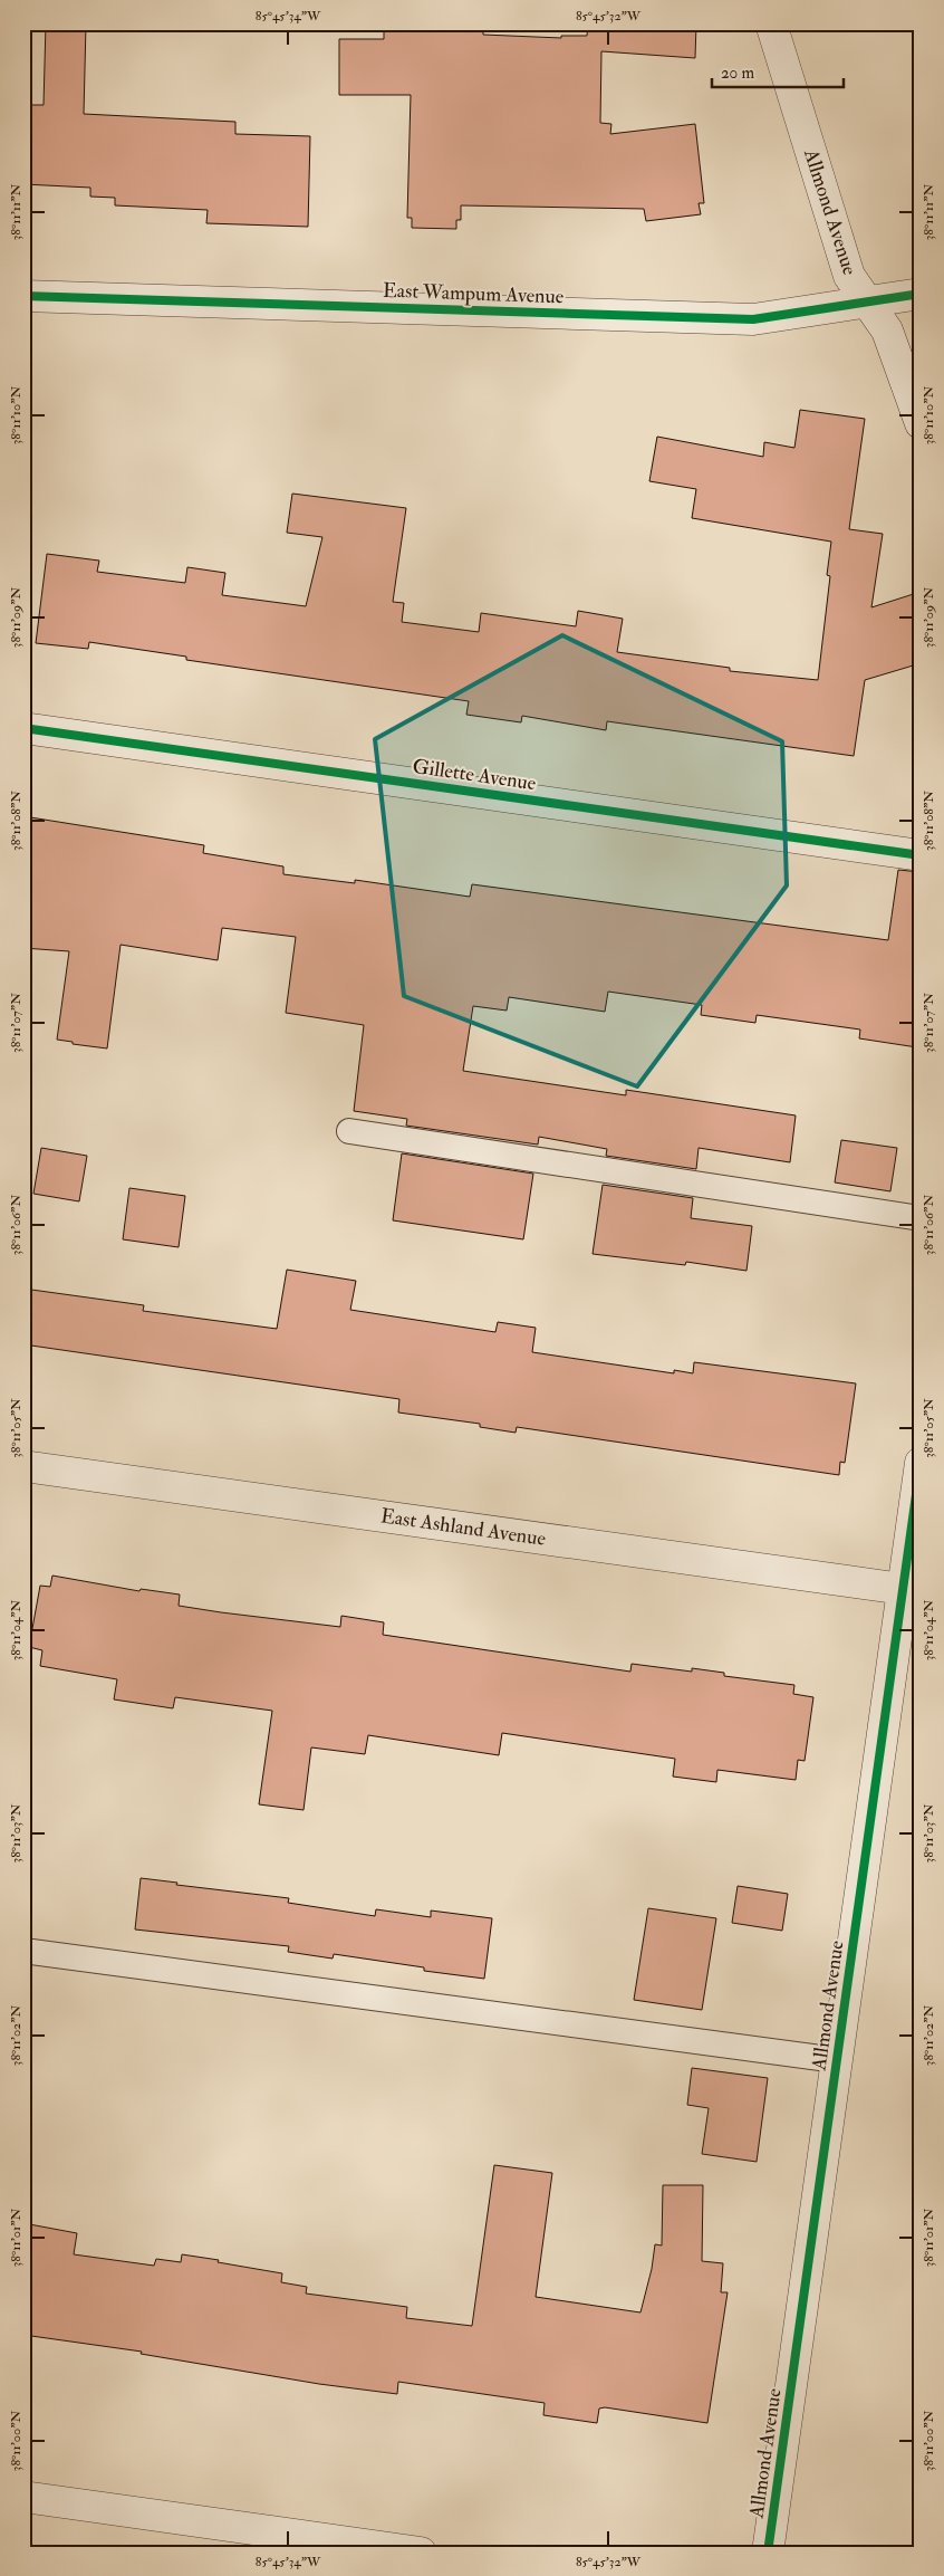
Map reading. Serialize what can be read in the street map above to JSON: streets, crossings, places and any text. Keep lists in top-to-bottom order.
{
  "streets": {
    "street": [
      "Allmond Avenue",
      "East Wampum Avenue",
      "Gillette Avenue",
      "East Ashland Avenue"
    ]
  },
  "crossings": [
    ["Allmond Avenue", "East Wampum Avenue"],
    ["Allmond Avenue", "East Ashland Avenue"]
  ],
  "scale_bar": "20 m",
  "coordinates": [
    "85°45'34\"W",
    "85°45'32\"W",
    "38°11'11\"N",
    "38°11'10\"N",
    "38°11'09\"N",
    "38°11'08\"N",
    "38°11'07\"N",
    "38°11'06\"N",
    "38°11'05\"N",
    "38°11'04\"N",
    "38°11'03\"N",
    "38°11'02\"N",
    "38°11'01\"N",
    "38°11'00\"N"
  ]
}
